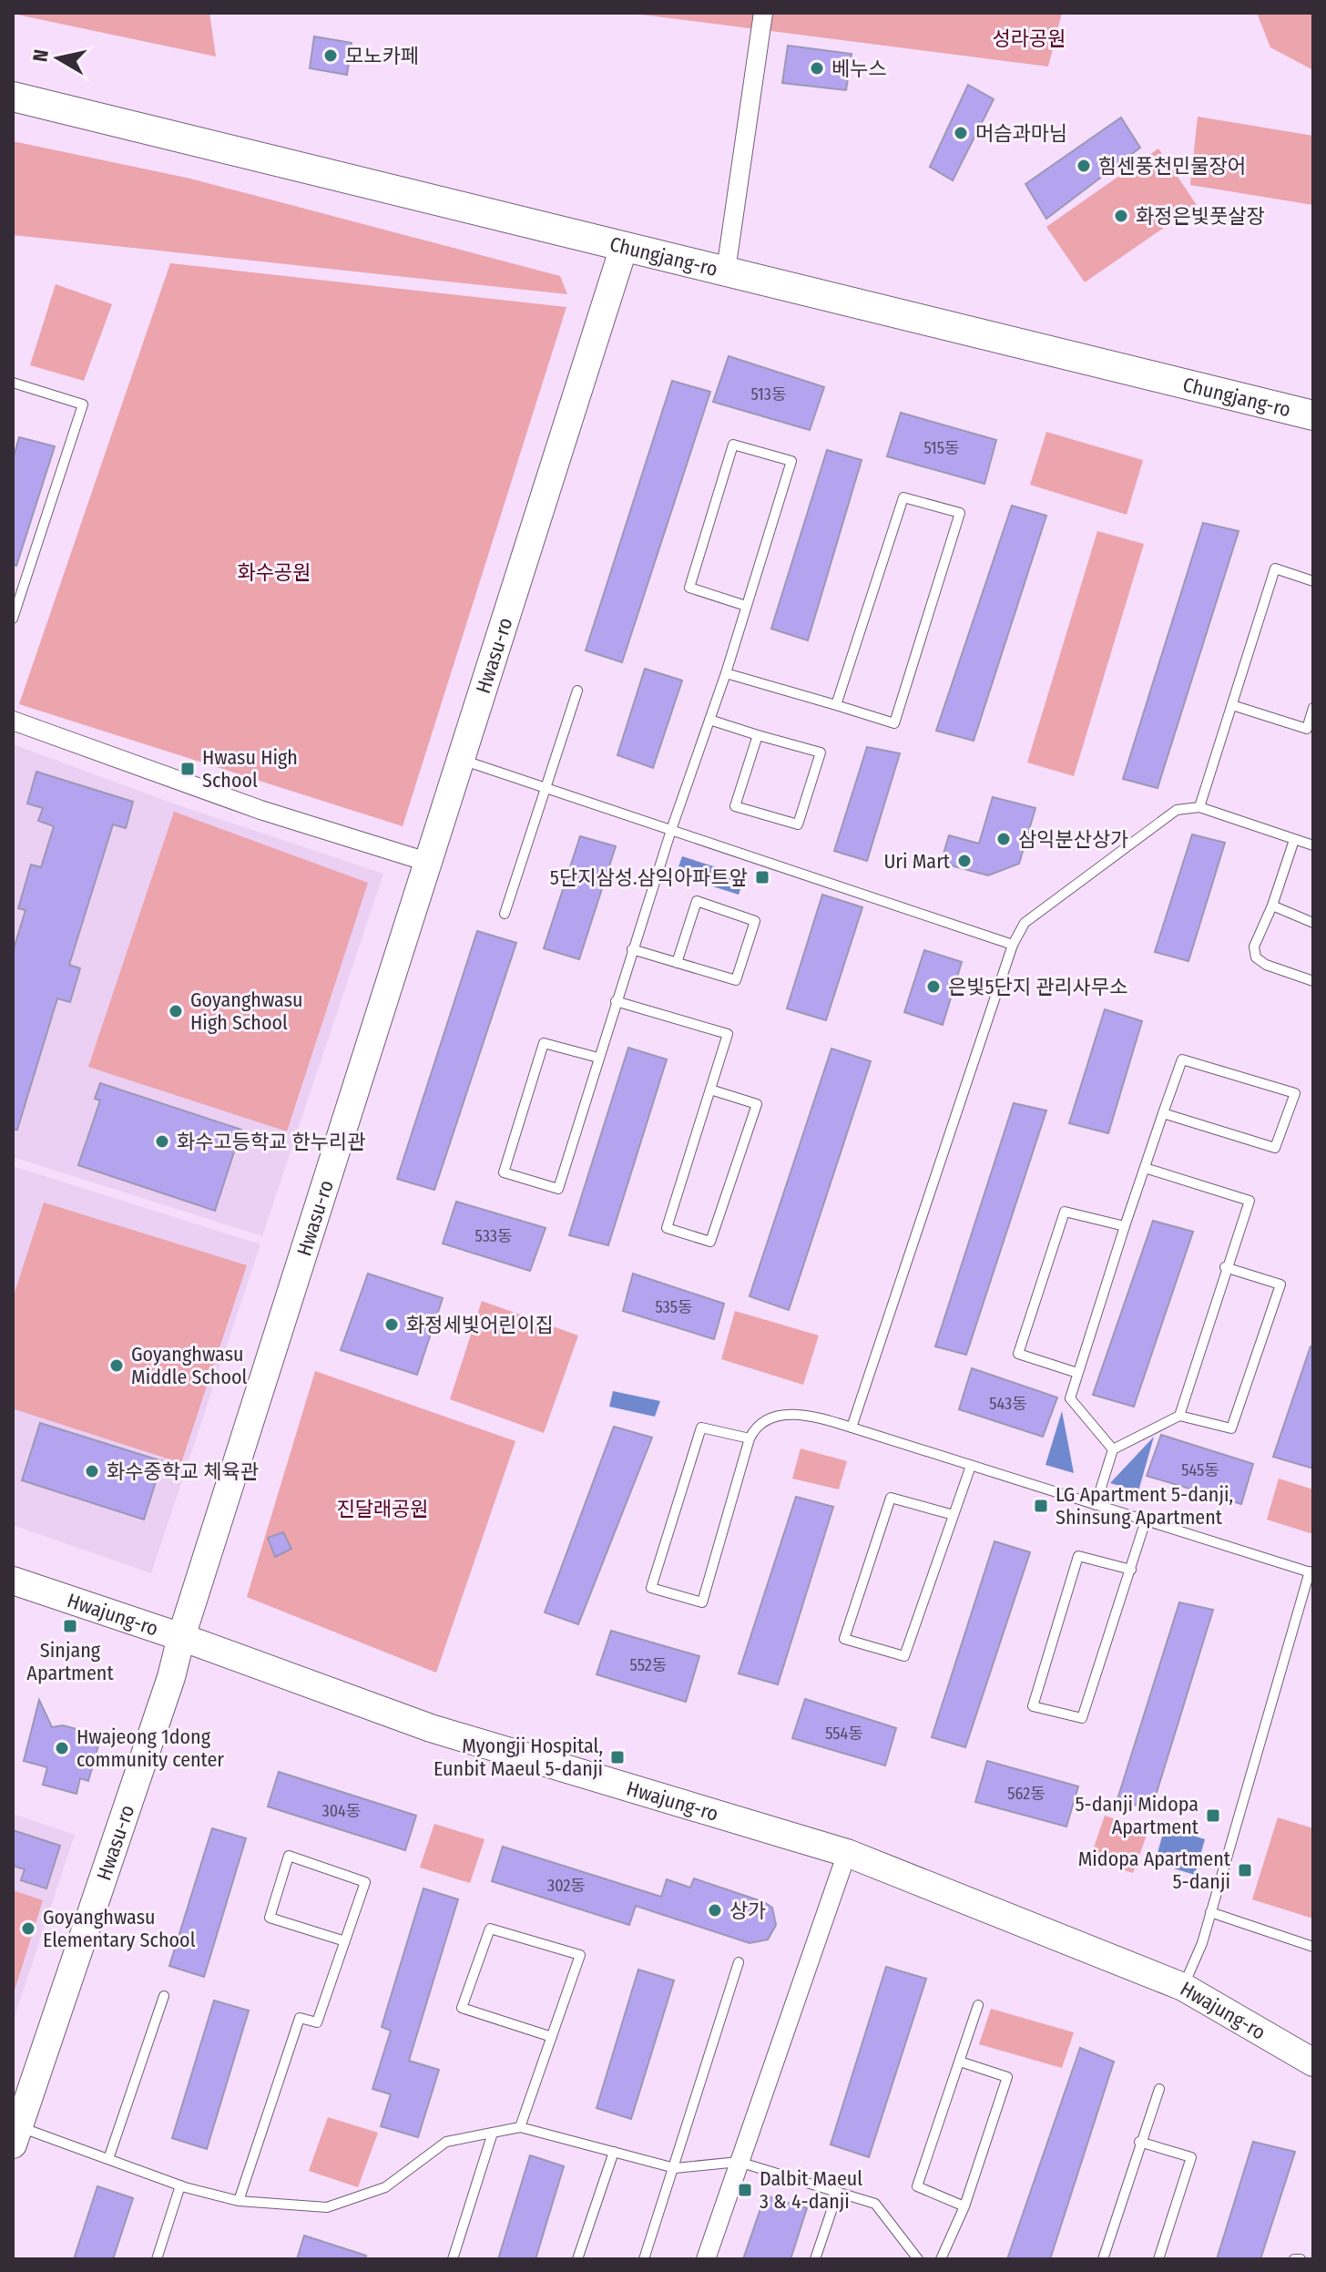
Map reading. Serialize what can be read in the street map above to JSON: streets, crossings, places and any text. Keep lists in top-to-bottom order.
{
  "streets": {
    "main road": ["Chungjang-ro"],
    "street": ["Hwasu-ro", "Hwajung-ro"]
  },
  "crossings": [
    ["Chungjang-ro", "Hwasu-ro"],
    ["Hwasu-ro", "Hwajung-ro"]
  ],
  "parks": ["성라공원", "화수공원", "진달래공원"],
  "places": {
    "other": [
      "모노카페",
      "베누스",
      "머슴과마님",
      "힘센풍천민물장어",
      "화정은빛풋살장",
      "삼익분산상가",
      "Uri Mart",
      "은빛5단지 관리사무소",
      "Goyanghwasu High School",
      "화수고등학교 한누리관",
      "화정세빛어린이집",
      "Goyanghwasu Middle School",
      "화수중학교 체육관",
      "Hwajeong 1dong community center",
      "상가",
      "Goyanghwasu Elementary School"
    ],
    "transit": [
      "Hwasu High School",
      "5단지삼성.삼익아파트앞",
      "LG Apartment 5-danji, Shinsung Apartment",
      "Sinjang Apartment",
      "Myongji Hospital, Eunbit Maeul 5-danji",
      "5-danji Midopa Apartment",
      "Midopa Apartment 5-danji",
      "Dalbit Maeul 3 & 4-danji"
    ]
  },
  "house_numbers": [
    "513동",
    "515동",
    "533동",
    "535동",
    "543동",
    "545동",
    "552동",
    "554동",
    "562동",
    "304동",
    "302동"
  ],
  "north": "left"
}
